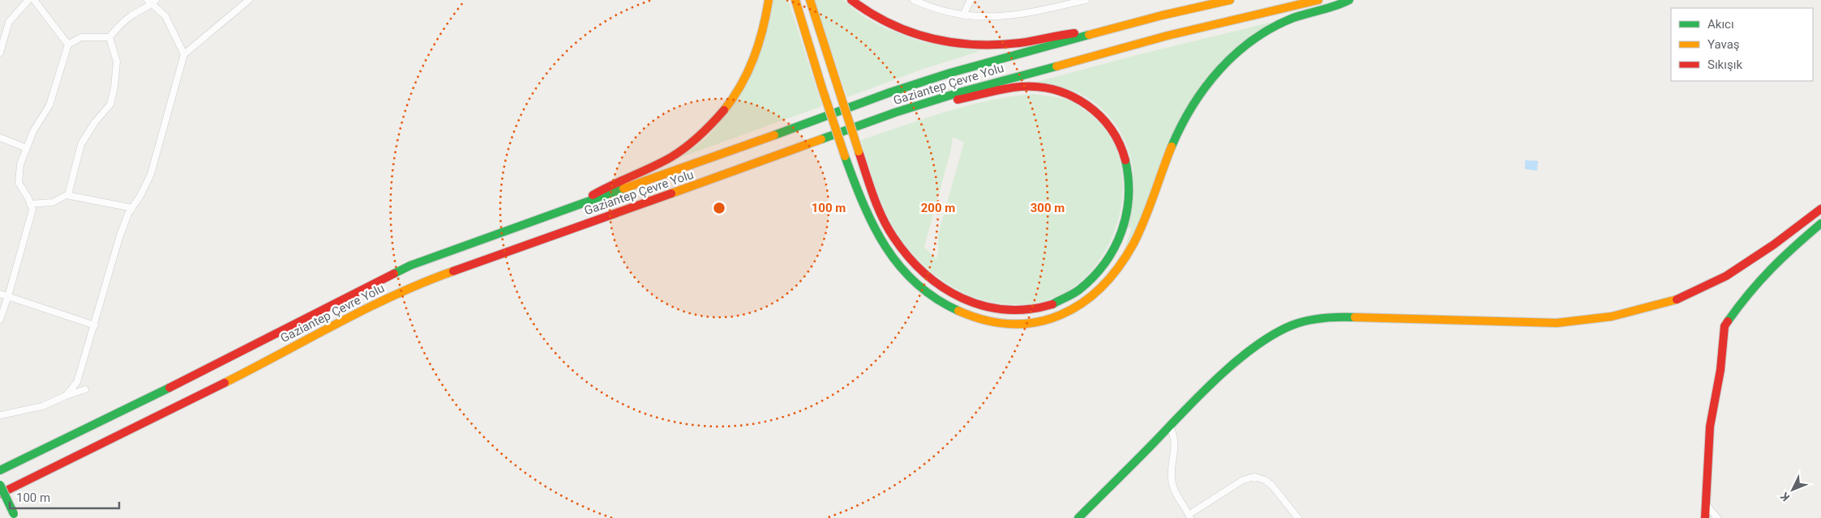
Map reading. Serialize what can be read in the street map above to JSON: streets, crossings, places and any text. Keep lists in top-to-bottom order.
{
  "streets": {
    "main road": ["Gaziantep Çevre Yolu"]
  },
  "legend": ["Akıcı", "Yavaş", "Sıkışık"],
  "scale_bar": "100 m",
  "north": "bottom left",
  "rings": ["100 m", "200 m", "300 m"]
}
